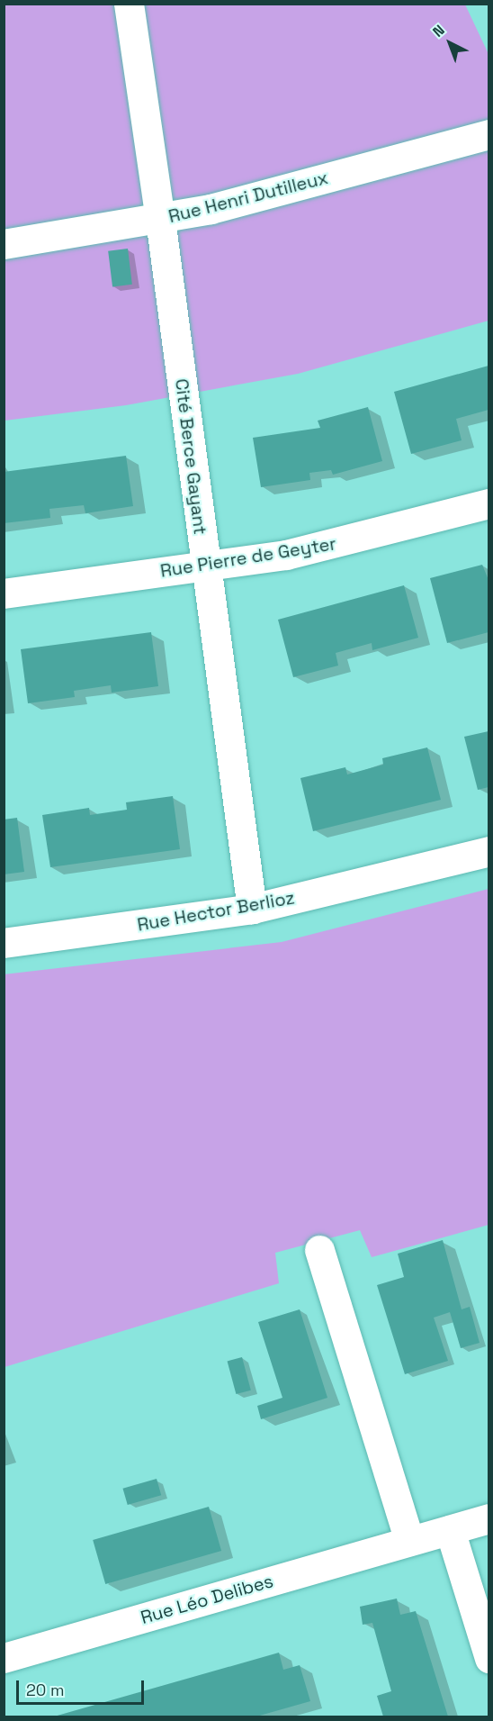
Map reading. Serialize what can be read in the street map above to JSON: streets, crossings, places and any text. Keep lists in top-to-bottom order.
{
  "streets": {
    "street": [
      "Rue Henri Dutilleux",
      "Cité Berce Gayant",
      "Rue Pierre de Geyter",
      "Rue Hector Berlioz",
      "Rue Léo Delibes"
    ]
  },
  "crossings": [
    ["Rue Henri Dutilleux", "Cité Berce Gayant"],
    ["Cité Berce Gayant", "Rue Pierre de Geyter"],
    ["Cité Berce Gayant", "Rue Hector Berlioz"]
  ],
  "scale_bar": "20 m",
  "north": "top left"
}
